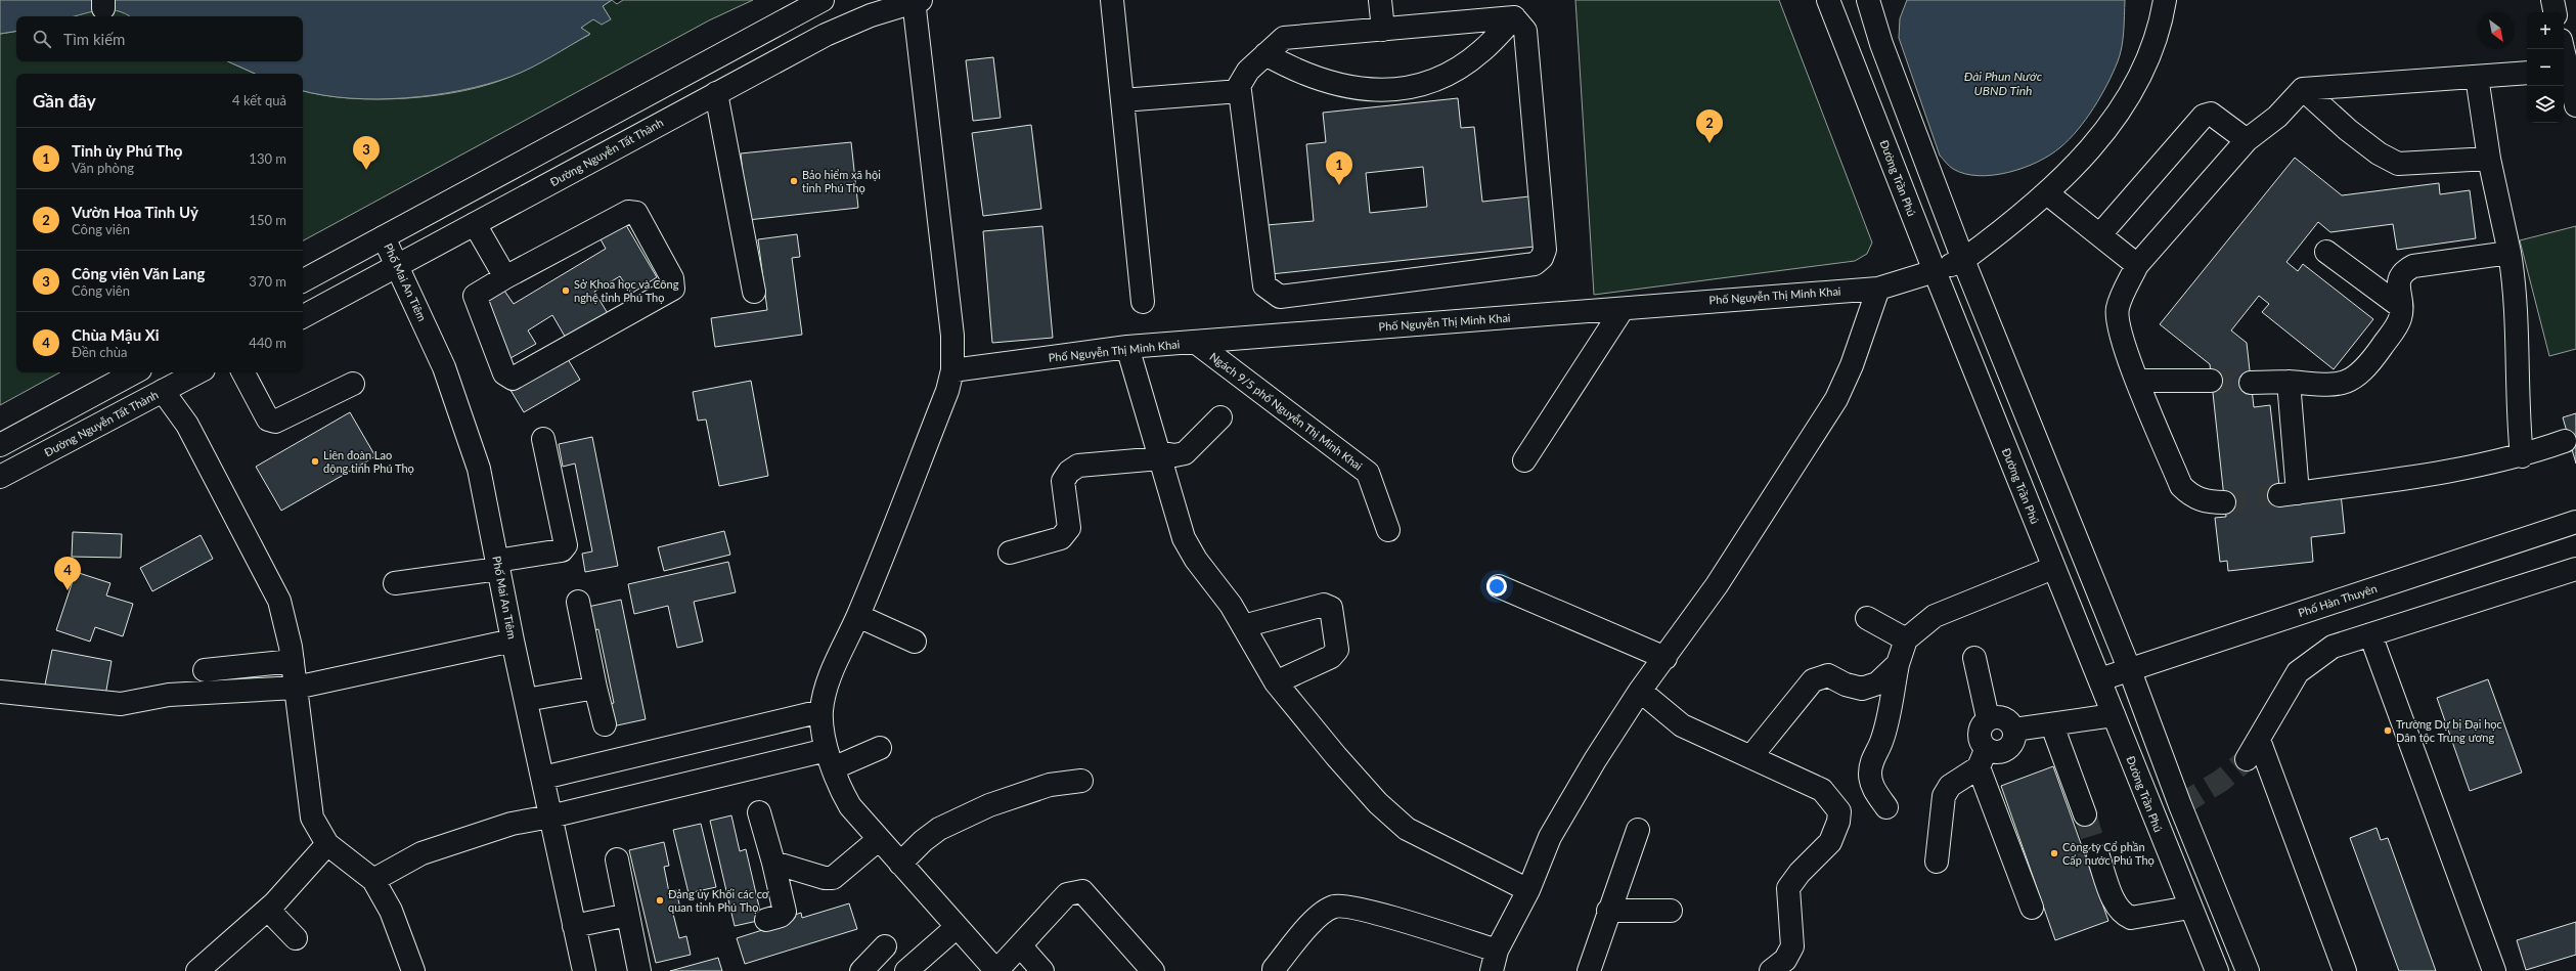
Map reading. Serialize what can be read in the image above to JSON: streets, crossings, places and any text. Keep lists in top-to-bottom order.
{
  "streets": {
    "street": [
      "Đường Nguyễn Tất Thành",
      "Đường Trần Phú",
      "Phố Mai An Tiêm",
      "Phố Nguyễn Thị Minh Khai",
      "Ngách 9/5 phố Nguyễn Thị Minh Khai",
      "Phố Hàn Thuyên"
    ]
  },
  "crossings": [
    ["Đường Nguyễn Tất Thành", "Phố Mai An Tiêm"],
    ["Đường Trần Phú", "Phố Nguyễn Thị Minh Khai"],
    ["Đường Trần Phú", "Phố Hàn Thuyên"],
    ["Phố Nguyễn Thị Minh Khai", "Ngách 9/5 phố Nguyễn Thị Minh Khai"]
  ],
  "water": ["Đài Phun Nước UBND Tỉnh"],
  "places": [
    "Bảo hiểm xã hội tỉnh Phú Thọ",
    "Sở Khoa học và Công nghệ tỉnh Phú Thọ",
    "Liên đoàn Lao động tỉnh Phú Thọ",
    "Trường Dự bị Đại học Dân tộc Trung ương",
    "Công ty Cổ phần Cấp nước Phú Thọ",
    "Đảng ủy Khối các cơ quan tỉnh Phú Thọ"
  ],
  "north": "bottom right",
  "page": {
    "map_buttons": ["+", "−"],
    "search": "Tìm kiếm",
    "heading": ["Gần đây", "4 kết quả"],
    "pins": [
      "2",
      "3",
      "1",
      "4"
    ],
    "list": [
      {
        "mark": "1",
        "name": "Tỉnh ủy Phú Thọ",
        "note": "Văn phòng",
        "value": "130 m"
      },
      {
        "mark": "2",
        "name": "Vườn Hoa Tỉnh Uỷ",
        "note": "Công viên",
        "value": "150 m"
      },
      {
        "mark": "3",
        "name": "Công viên Văn Lang",
        "note": "Công viên",
        "value": "370 m"
      },
      {
        "mark": "4",
        "name": "Chùa Mậu Xi",
        "note": "Đền chùa",
        "value": "440 m"
      }
    ]
  }
}
